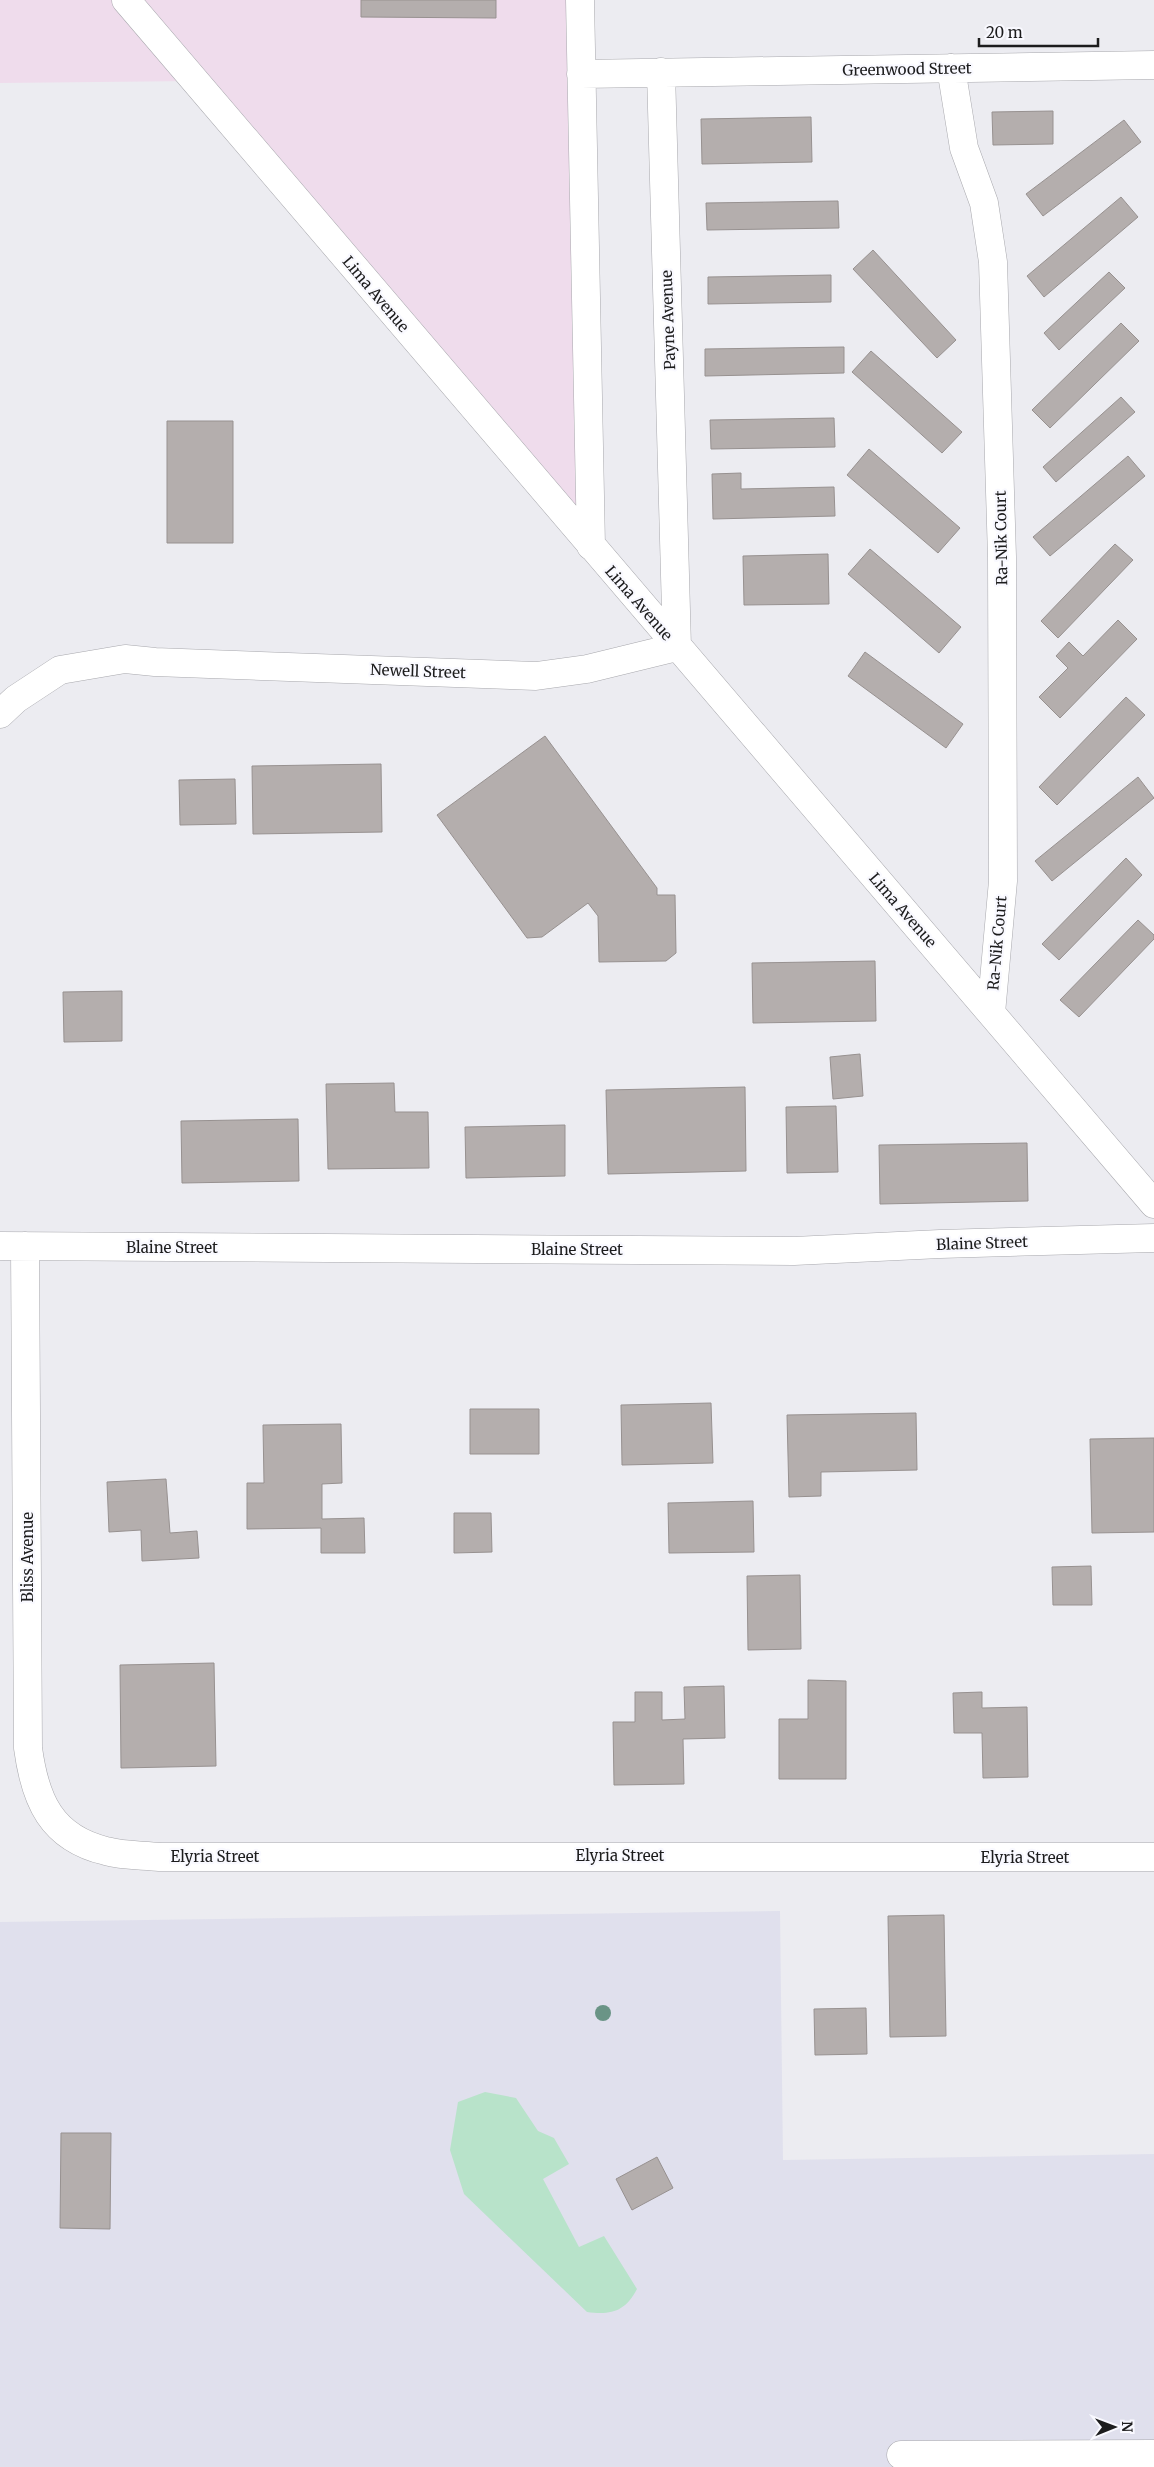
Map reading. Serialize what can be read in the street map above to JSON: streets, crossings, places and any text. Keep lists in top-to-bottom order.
{
  "streets": {
    "street": [
      "Greenwood Street",
      "Lima Avenue",
      "Payne Avenue",
      "Ra-Nik Court",
      "Newell Street",
      "Blaine Street",
      "Bliss Avenue",
      "Elyria Street"
    ]
  },
  "crossings": [
    ["Greenwood Street", "Payne Avenue"],
    ["Greenwood Street", "Ra-Nik Court"],
    ["Lima Avenue", "Payne Avenue"],
    ["Lima Avenue", "Ra-Nik Court"],
    ["Lima Avenue", "Newell Street"],
    ["Payne Avenue", "Newell Street"],
    ["Blaine Street", "Bliss Avenue"],
    ["Bliss Avenue", "Elyria Street"]
  ],
  "scale_bar": "20 m",
  "north": "right"
}
